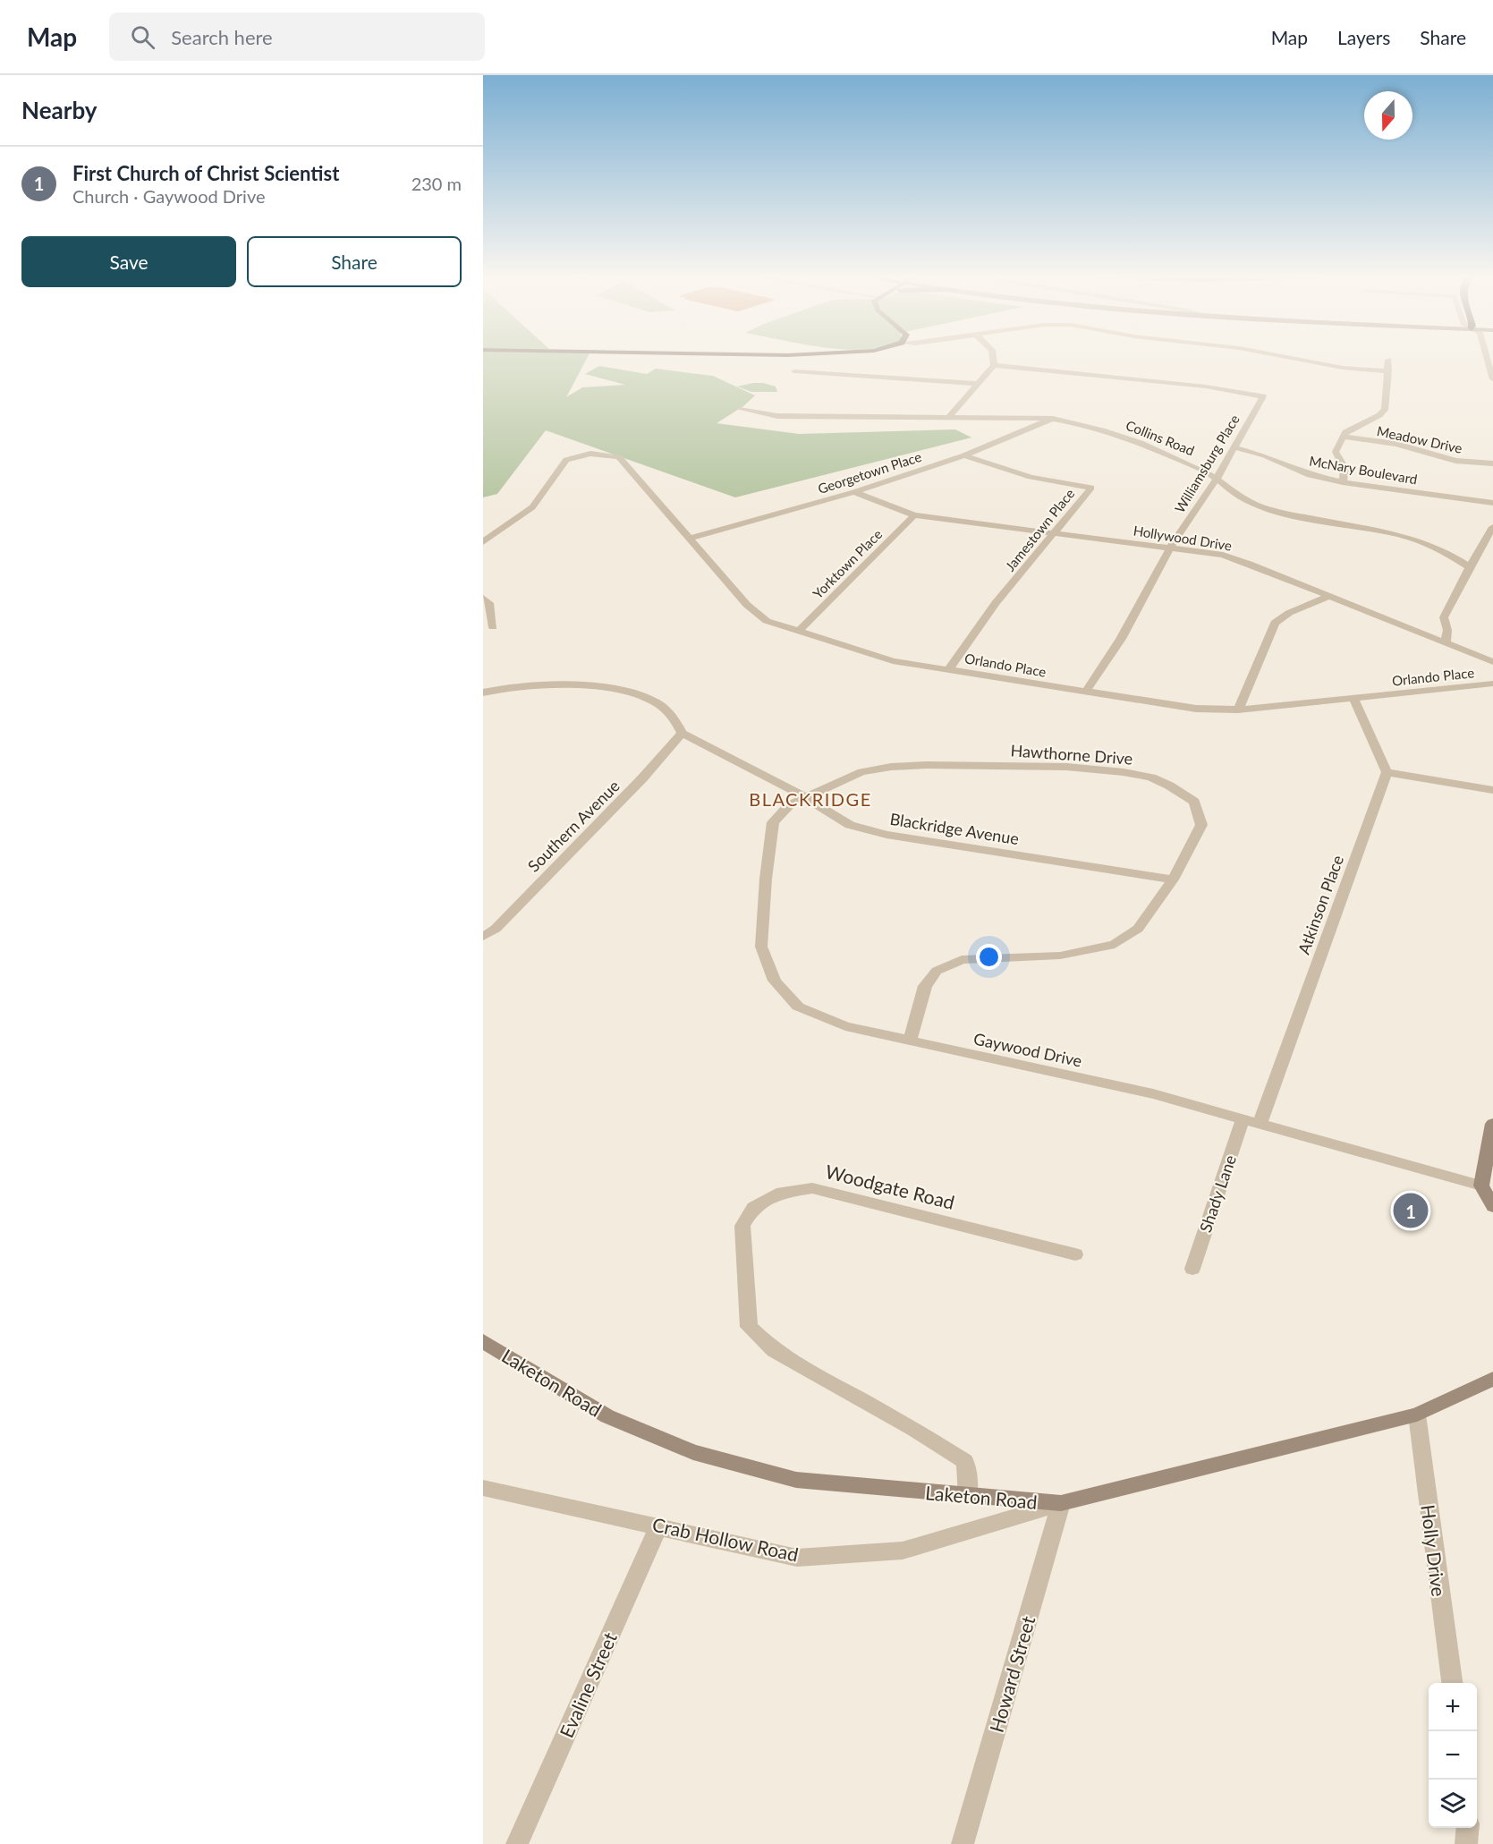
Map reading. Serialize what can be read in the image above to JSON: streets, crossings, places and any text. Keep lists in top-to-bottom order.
{
  "streets": {
    "main road": ["Laketon Road"],
    "street": [
      "Collins Road",
      "Meadow Drive",
      "Williamsburg Place",
      "McNary Boulevard",
      "Georgetown Place",
      "Jamestown Place",
      "Hollywood Drive",
      "Yorktown Place",
      "Orlando Place",
      "Hawthorne Drive",
      "Southern Avenue",
      "Blackridge Avenue",
      "Atkinson Place",
      "Gaywood Drive",
      "Woodgate Road",
      "Shady Lane",
      "Crab Hollow Road",
      "Holly Drive",
      "Howard Street",
      "Evaline Street"
    ]
  },
  "crossings": [
    ["Collins Road", "Williamsburg Place"],
    ["Collins Road", "Georgetown Place"],
    ["Williamsburg Place", "McNary Boulevard"],
    ["Williamsburg Place", "Hollywood Drive"],
    ["Williamsburg Place", "Orlando Place"],
    ["Georgetown Place", "Jamestown Place"],
    ["Georgetown Place", "Hollywood Drive"],
    ["Georgetown Place", "Orlando Place"],
    ["Jamestown Place", "Hollywood Drive"],
    ["Jamestown Place", "Orlando Place"],
    ["Hollywood Drive", "Yorktown Place"],
    ["Yorktown Place", "Orlando Place"],
    ["Hawthorne Drive", "Blackridge Avenue"],
    ["Hawthorne Drive", "Gaywood Drive"],
    ["Southern Avenue", "Blackridge Avenue"],
    ["Blackridge Avenue", "Gaywood Drive"],
    ["Atkinson Place", "Gaywood Drive"],
    ["Gaywood Drive", "Shady Lane"],
    ["Woodgate Road", "Laketon Road"],
    ["Laketon Road", "Crab Hollow Road"],
    ["Laketon Road", "Holly Drive"],
    ["Laketon Road", "Howard Street"],
    ["Crab Hollow Road", "Howard Street"],
    ["Crab Hollow Road", "Evaline Street"]
  ],
  "districts": ["BLACKRIDGE"],
  "north": "bottom",
  "page": {
    "header": "Map",
    "search": "Search here",
    "nav": ["Map", "Layers", "Share"],
    "heading": "Nearby",
    "list": [
      {
        "mark": "1",
        "name": "First Church of Christ Scientist",
        "note": "Church · Gaywood Drive",
        "value": "230 m"
      }
    ],
    "buttons": ["Save", "Share"],
    "pins": "1",
    "map_buttons": ["+", "−"]
  }
}
